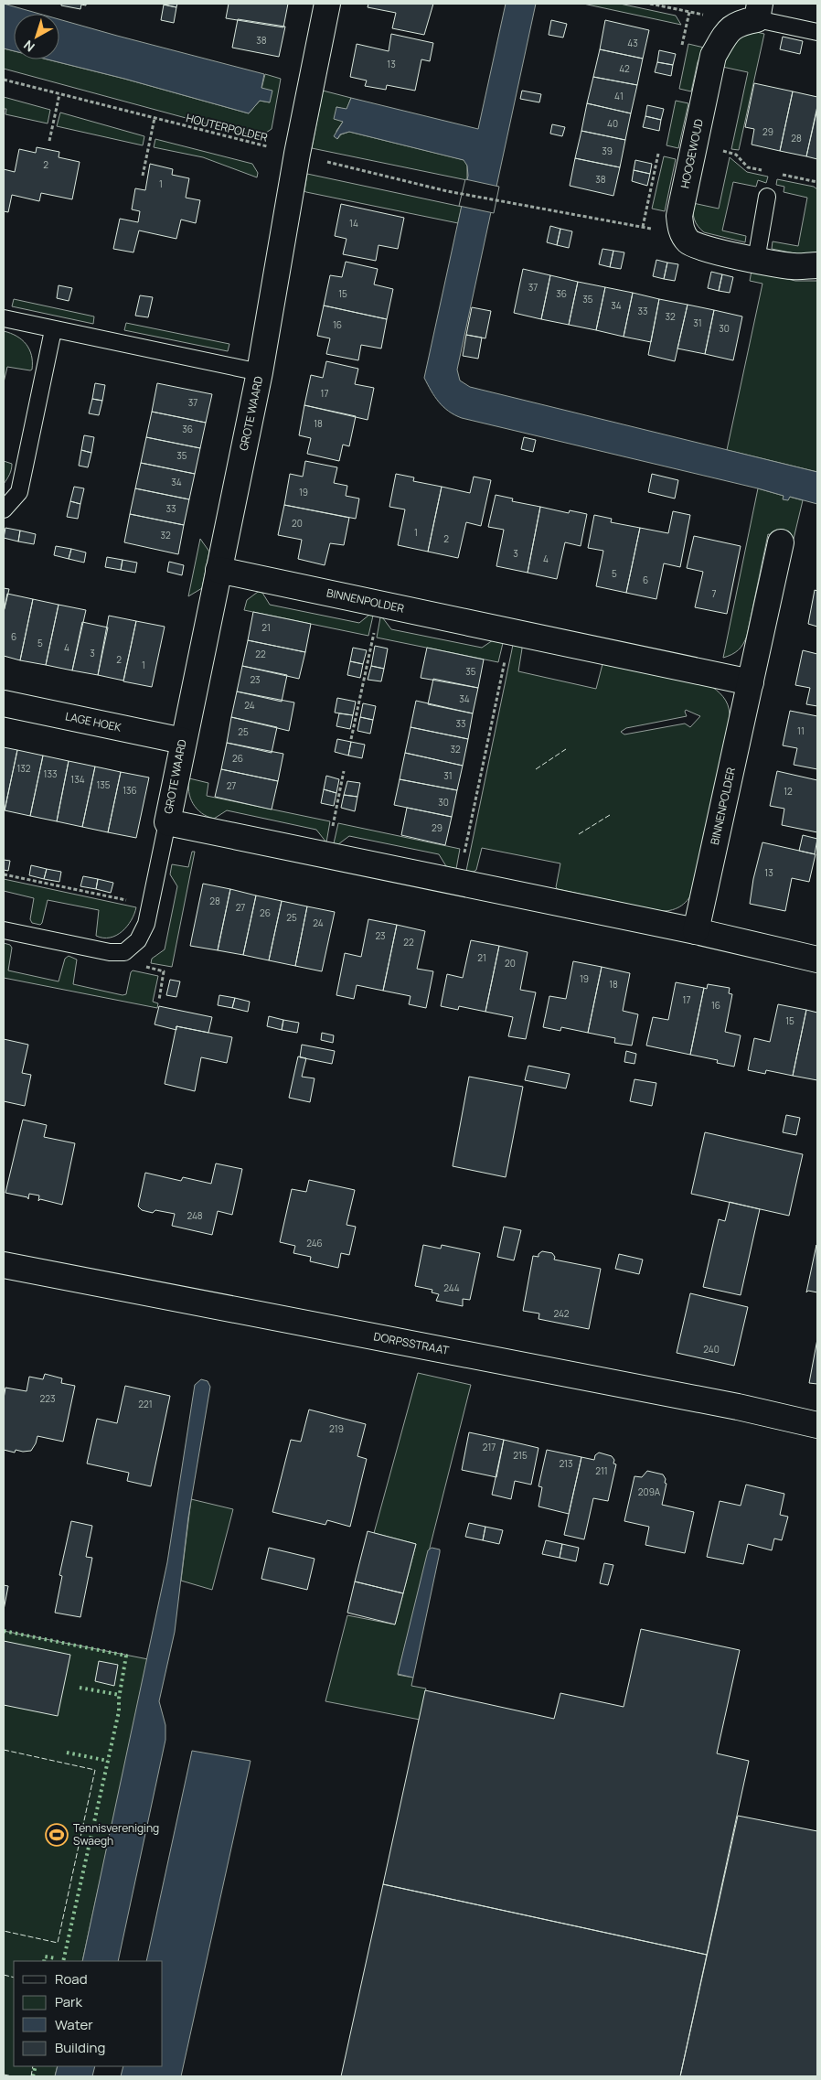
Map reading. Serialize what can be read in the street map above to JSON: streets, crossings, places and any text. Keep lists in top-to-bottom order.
{
  "streets": {
    "street": [
      "HOOGEWOUD",
      "GROTE WAARD",
      "BINNENPOLDER",
      "LAGE HOEK",
      "DORPSSTRAAT"
    ],
    "path": ["HOUTERPOLDER"]
  },
  "crossings": [
    ["HOUTERPOLDER", "HOOGEWOUD"],
    ["HOUTERPOLDER", "GROTE WAARD"],
    ["GROTE WAARD", "BINNENPOLDER"],
    ["GROTE WAARD", "LAGE HOEK"]
  ],
  "places": {
    "sports": ["Tennisvereniging Swaegh"]
  },
  "house_numbers": [
    "38",
    "43",
    "13",
    "42",
    "41",
    "40",
    "29",
    "28",
    "39",
    "2",
    "38",
    "1",
    "14",
    "37",
    "15",
    "36",
    "35",
    "34",
    "33",
    "32",
    "31",
    "16",
    "30",
    "17",
    "37",
    "18",
    "36",
    "35",
    "34",
    "19",
    "33",
    "20",
    "1",
    "32",
    "2",
    "3",
    "4",
    "5",
    "6",
    "7",
    "21",
    "6",
    "5",
    "4",
    "3",
    "22",
    "2",
    "1",
    "35",
    "23",
    "34",
    "24",
    "33",
    "11",
    "25",
    "32",
    "26",
    "132",
    "133",
    "31",
    "134",
    "135",
    "27",
    "136",
    "12",
    "30",
    "29",
    "13",
    "28",
    "27",
    "26",
    "25",
    "24",
    "23",
    "22",
    "21",
    "20",
    "19",
    "18",
    "17",
    "16",
    "15",
    "248",
    "246",
    "244",
    "242",
    "240",
    "223",
    "221",
    "219",
    "217",
    "215",
    "213",
    "211",
    "209A"
  ],
  "legend": [
    "Road",
    "Park",
    "Water",
    "Building"
  ],
  "north": "bottom left"
}
